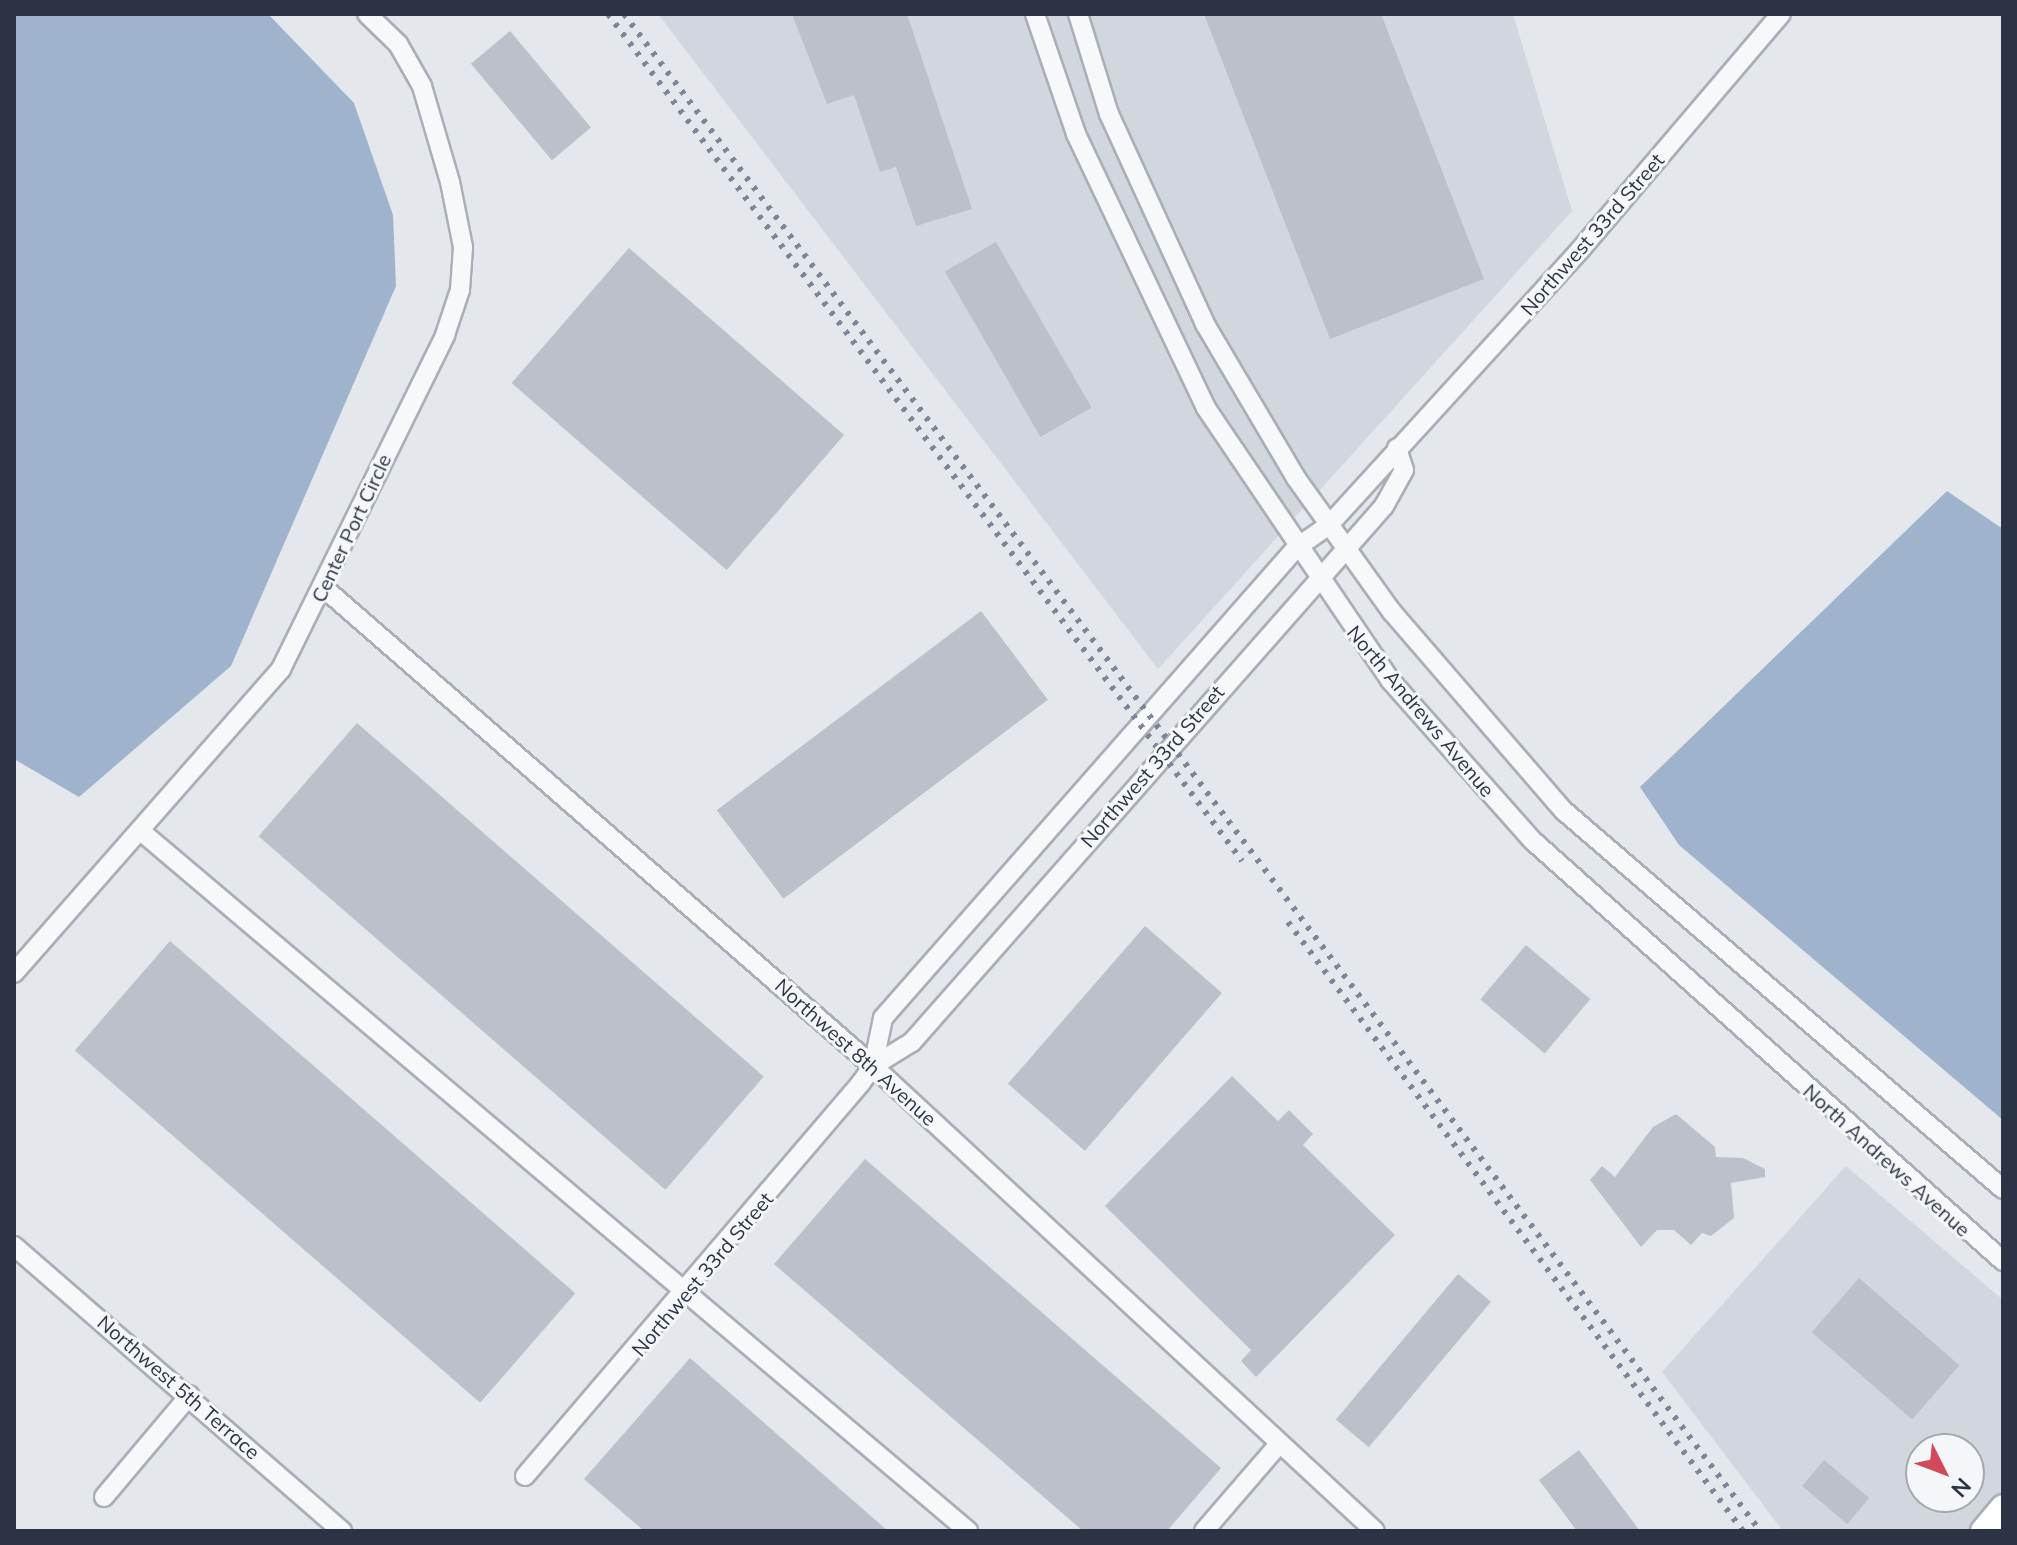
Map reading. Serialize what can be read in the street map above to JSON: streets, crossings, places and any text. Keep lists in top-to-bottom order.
{
  "streets": {
    "street": [
      "Northwest 33rd Street",
      "Center Port Circle",
      "North Andrews Avenue",
      "Northwest 8th Avenue",
      "Northwest 5th Terrace"
    ]
  },
  "crossings": [
    ["Northwest 33rd Street", "North Andrews Avenue"],
    ["Northwest 33rd Street", "Northwest 8th Avenue"],
    ["Center Port Circle", "Northwest 8th Avenue"]
  ],
  "north": "bottom right"
}
